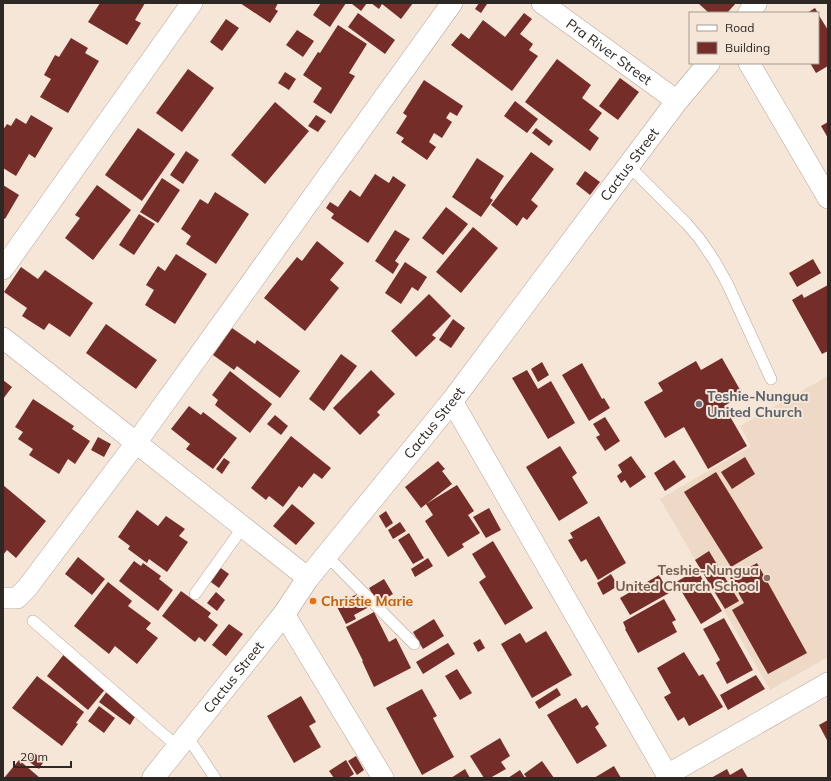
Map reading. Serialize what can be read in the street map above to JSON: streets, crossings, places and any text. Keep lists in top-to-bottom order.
{
  "streets": {
    "street": ["Pra River Street", "Cactus Street"]
  },
  "crossings": [
    ["Pra River Street", "Cactus Street"]
  ],
  "places": ["Teshie-Nungua United Church", "Teshie-Nungua United Church School", "Christie Marie"],
  "legend": ["Road", "Building"],
  "scale_bar": "20 m"
}
